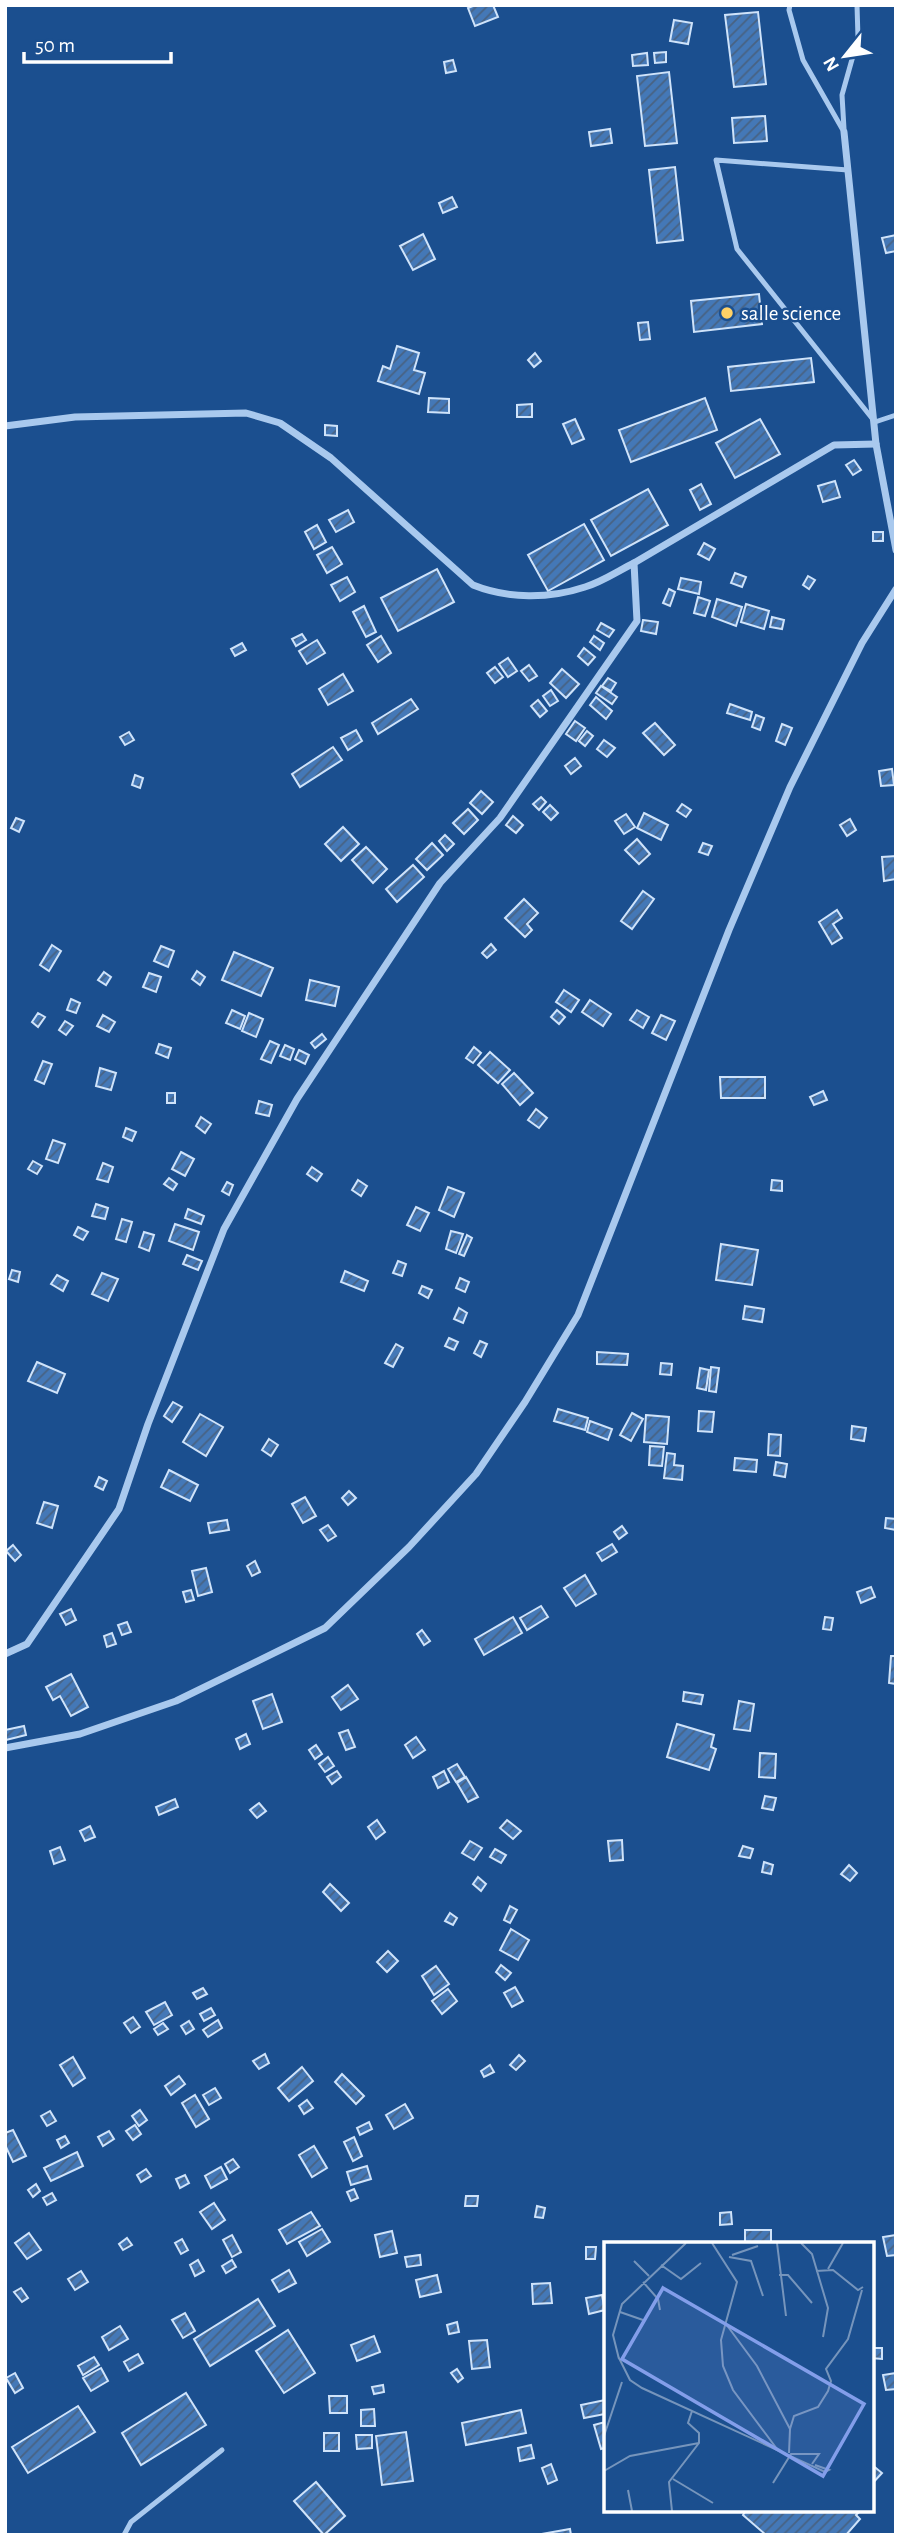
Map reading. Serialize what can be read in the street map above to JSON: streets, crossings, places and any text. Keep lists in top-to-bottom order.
{
  "places": ["salle science"],
  "scale_bar": "50 m",
  "north": "bottom left"
}
